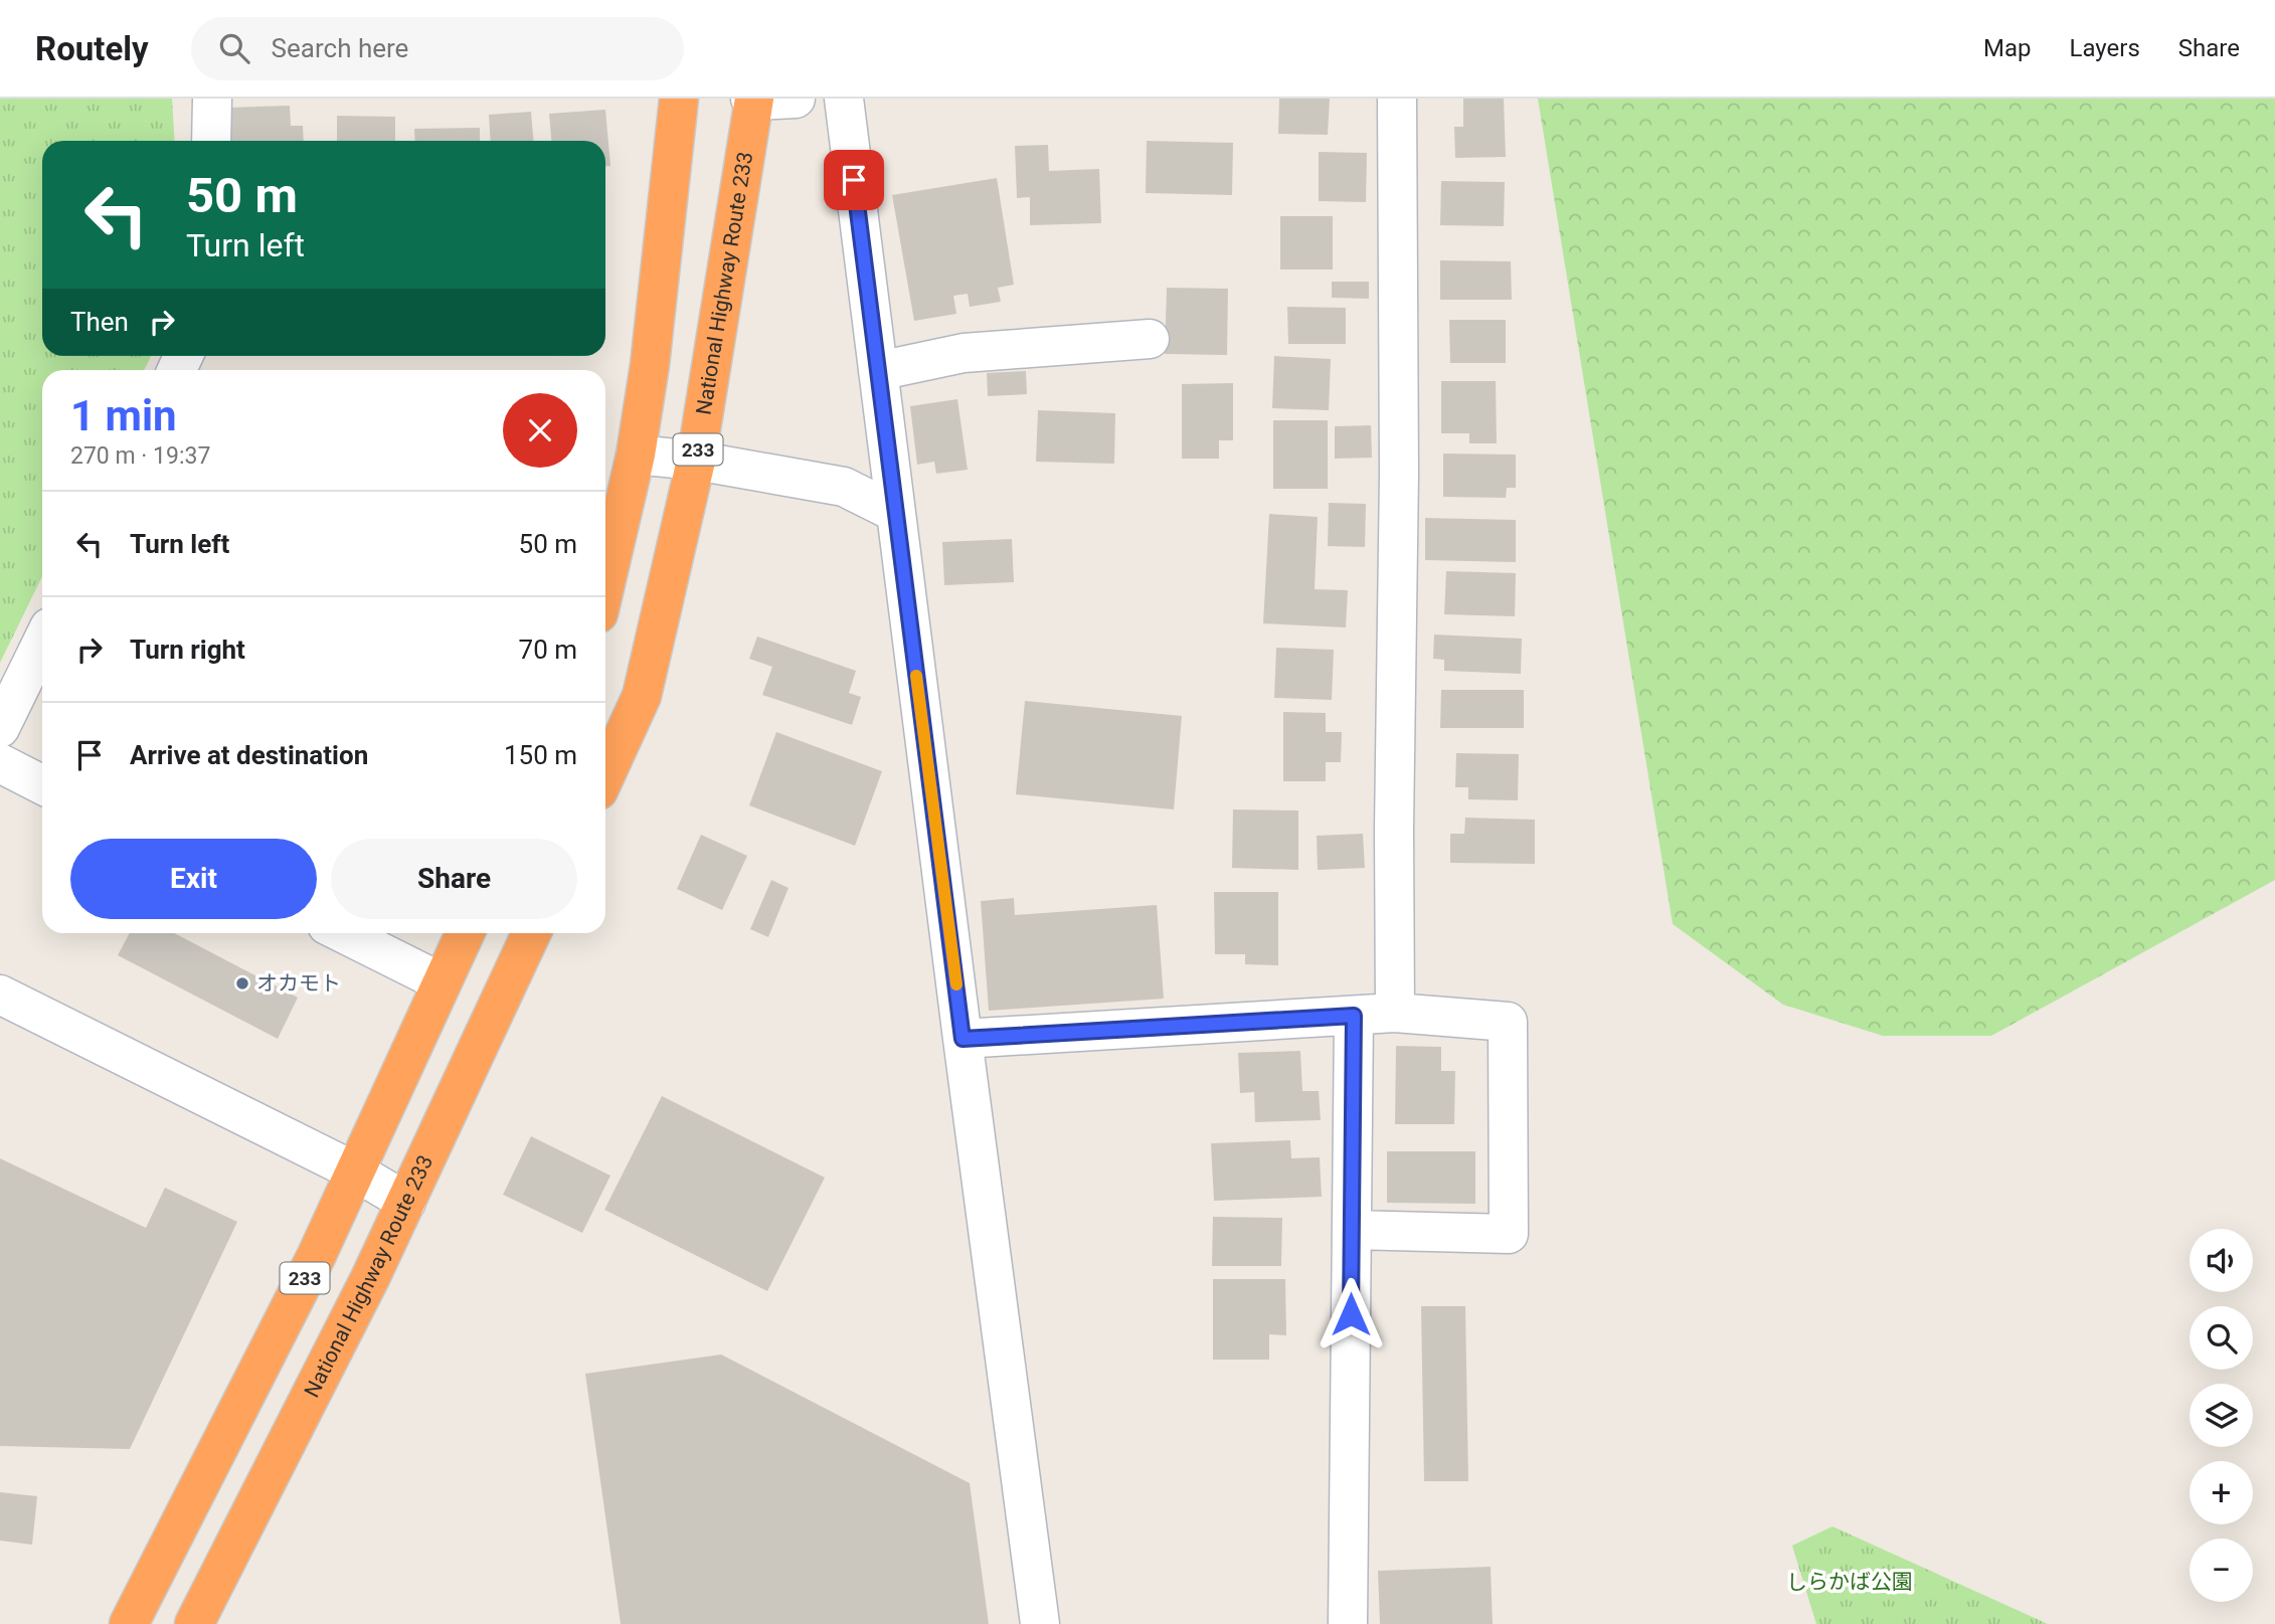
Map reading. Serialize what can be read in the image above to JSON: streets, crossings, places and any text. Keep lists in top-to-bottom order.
{
  "streets": {
    "highway": ["National Highway Route 233", "233"]
  },
  "parks": ["しらかば公園"],
  "places": ["オカモト"],
  "page": {
    "header": "Routely",
    "search": "Search here",
    "nav": ["Map", "Layers", "Share"],
    "turn": ["50 m", "Turn left"],
    "then": "Then",
    "heading": ["1 min", "270 m · 19:37"],
    "list": [
      {
        "name": "Turn left",
        "value": "50 m"
      },
      {
        "name": "Turn right",
        "value": "70 m"
      },
      {
        "name": "Arrive at destination",
        "value": "150 m"
      }
    ],
    "buttons": ["Exit", "Share"],
    "map_buttons": ["+", "−"]
  }
}
